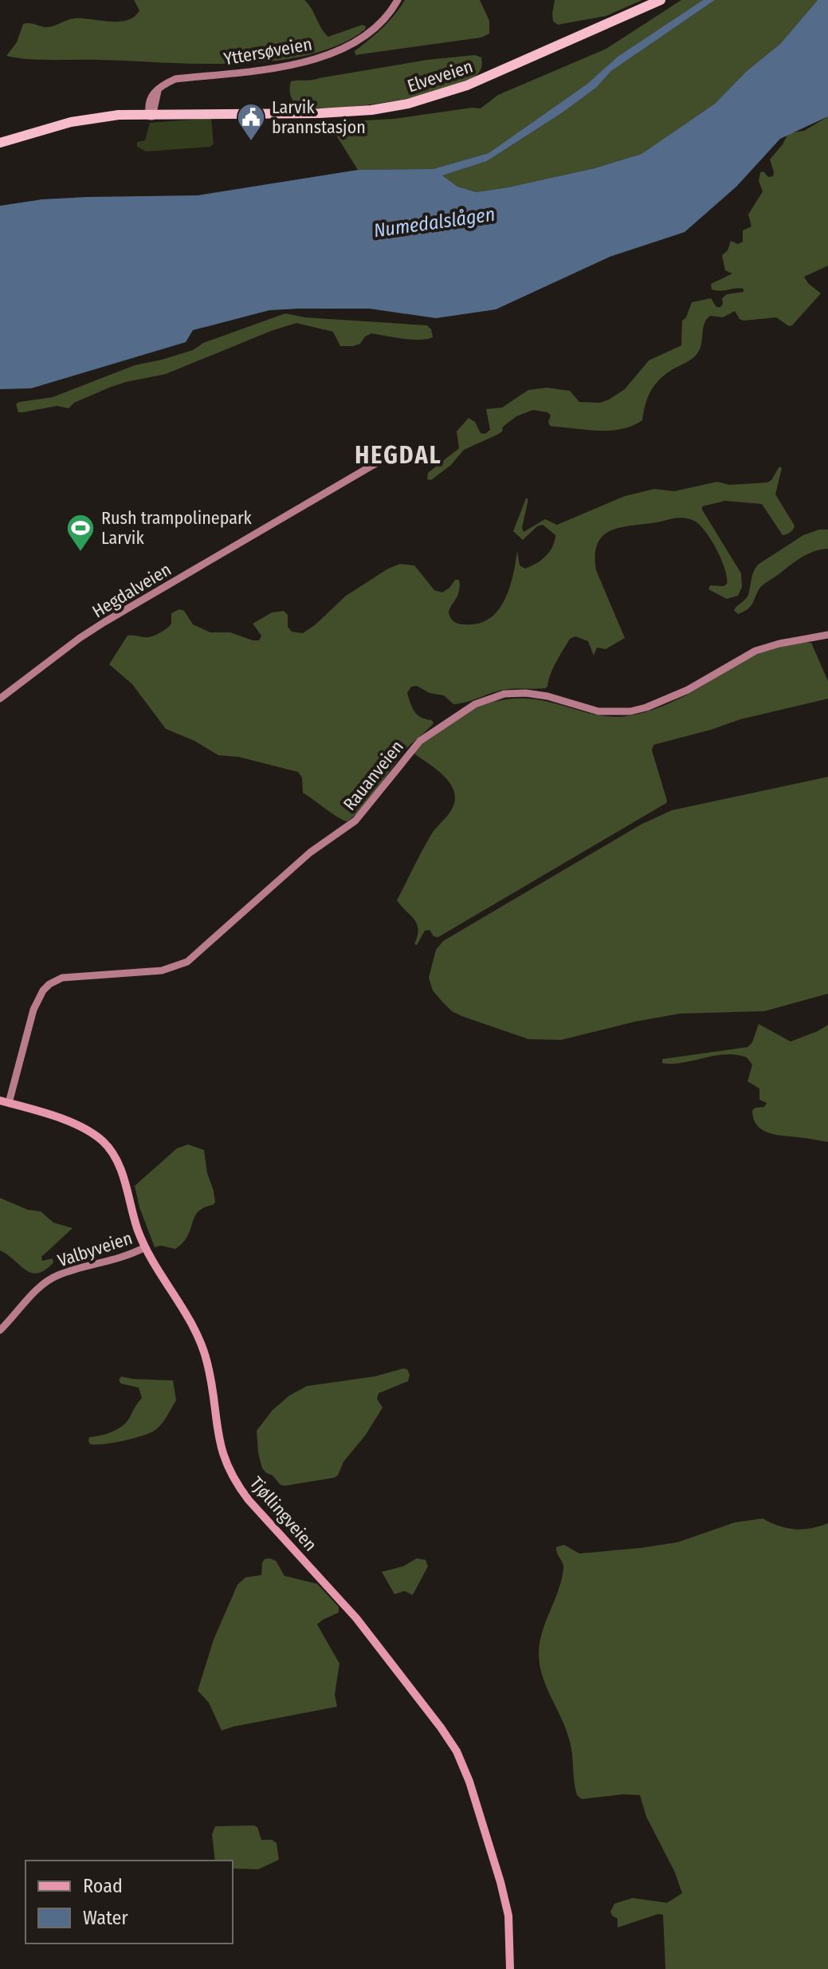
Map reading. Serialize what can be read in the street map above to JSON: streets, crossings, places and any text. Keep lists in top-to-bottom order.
{
  "streets": {
    "highway": ["Elveveien"],
    "main road": [
      "Yttersøveien",
      "Hegdalveien",
      "Rauanveien",
      "Valbyveien",
      "Tjøllingveien"
    ]
  },
  "crossings": [
    ["Yttersøveien", "Elveveien"],
    ["Rauanveien", "Tjøllingveien"],
    ["Valbyveien", "Tjøllingveien"]
  ],
  "districts": ["HEGDAL"],
  "water": ["Numedalslågen"],
  "places": {
    "public building": ["Larvik brannstasjon"],
    "sports": ["Rush trampolinepark Larvik"]
  },
  "legend": ["Road", "Water"]
}
